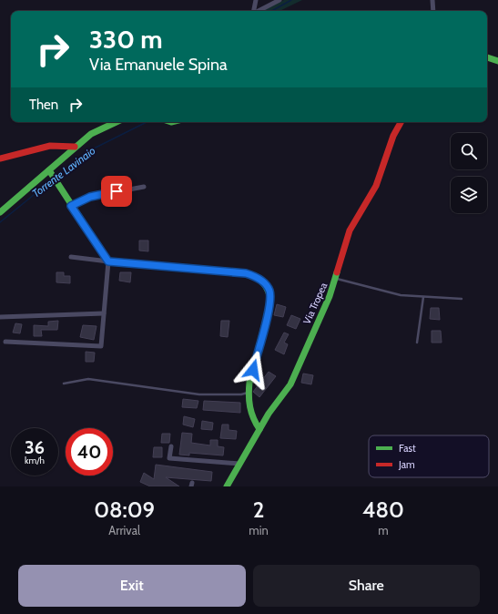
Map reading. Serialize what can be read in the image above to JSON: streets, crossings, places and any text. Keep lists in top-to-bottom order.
{
  "streets": {
    "street": ["Via Tropea"]
  },
  "water": ["Torrente Lavinaio"],
  "legend": ["Fast", "Jam"],
  "page": {
    "turn": ["330 m", "Via Emanuele Spina"],
    "then": "Then",
    "speed": "36 km/h",
    "limit": "40",
    "eta": [
      "08:09",
      "Arrival",
      "2",
      "min",
      "480",
      "m"
    ],
    "buttons": ["Exit", "Share"]
  }
}
